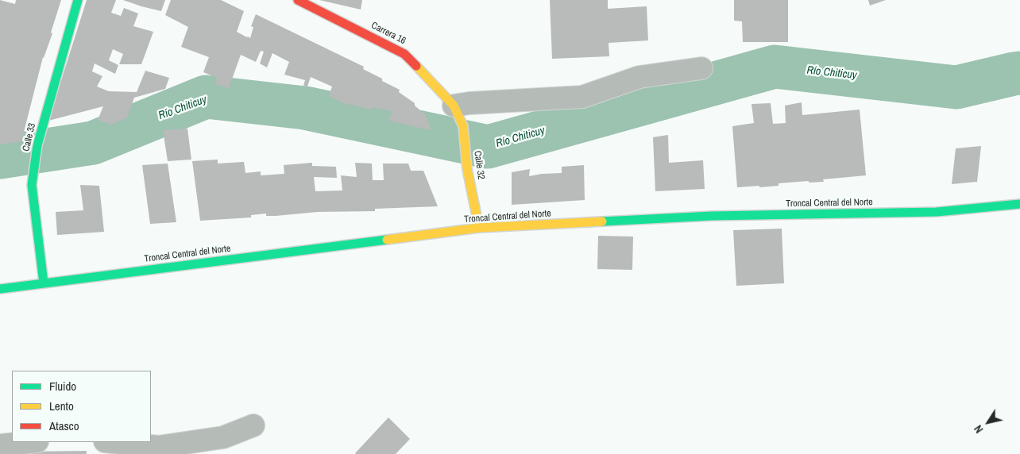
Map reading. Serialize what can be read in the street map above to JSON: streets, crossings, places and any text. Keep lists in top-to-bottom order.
{
  "streets": {
    "main road": [
      "Carrera 16",
      "Calle 33",
      "Calle 32",
      "Troncal Central del Norte"
    ]
  },
  "crossings": [
    ["Carrera 16", "Calle 32"],
    ["Calle 33", "Troncal Central del Norte"],
    ["Calle 32", "Troncal Central del Norte"]
  ],
  "water": ["Río Chiticuy"],
  "legend": ["Fluido", "Lento", "Atasco"],
  "north": "bottom left"
}
